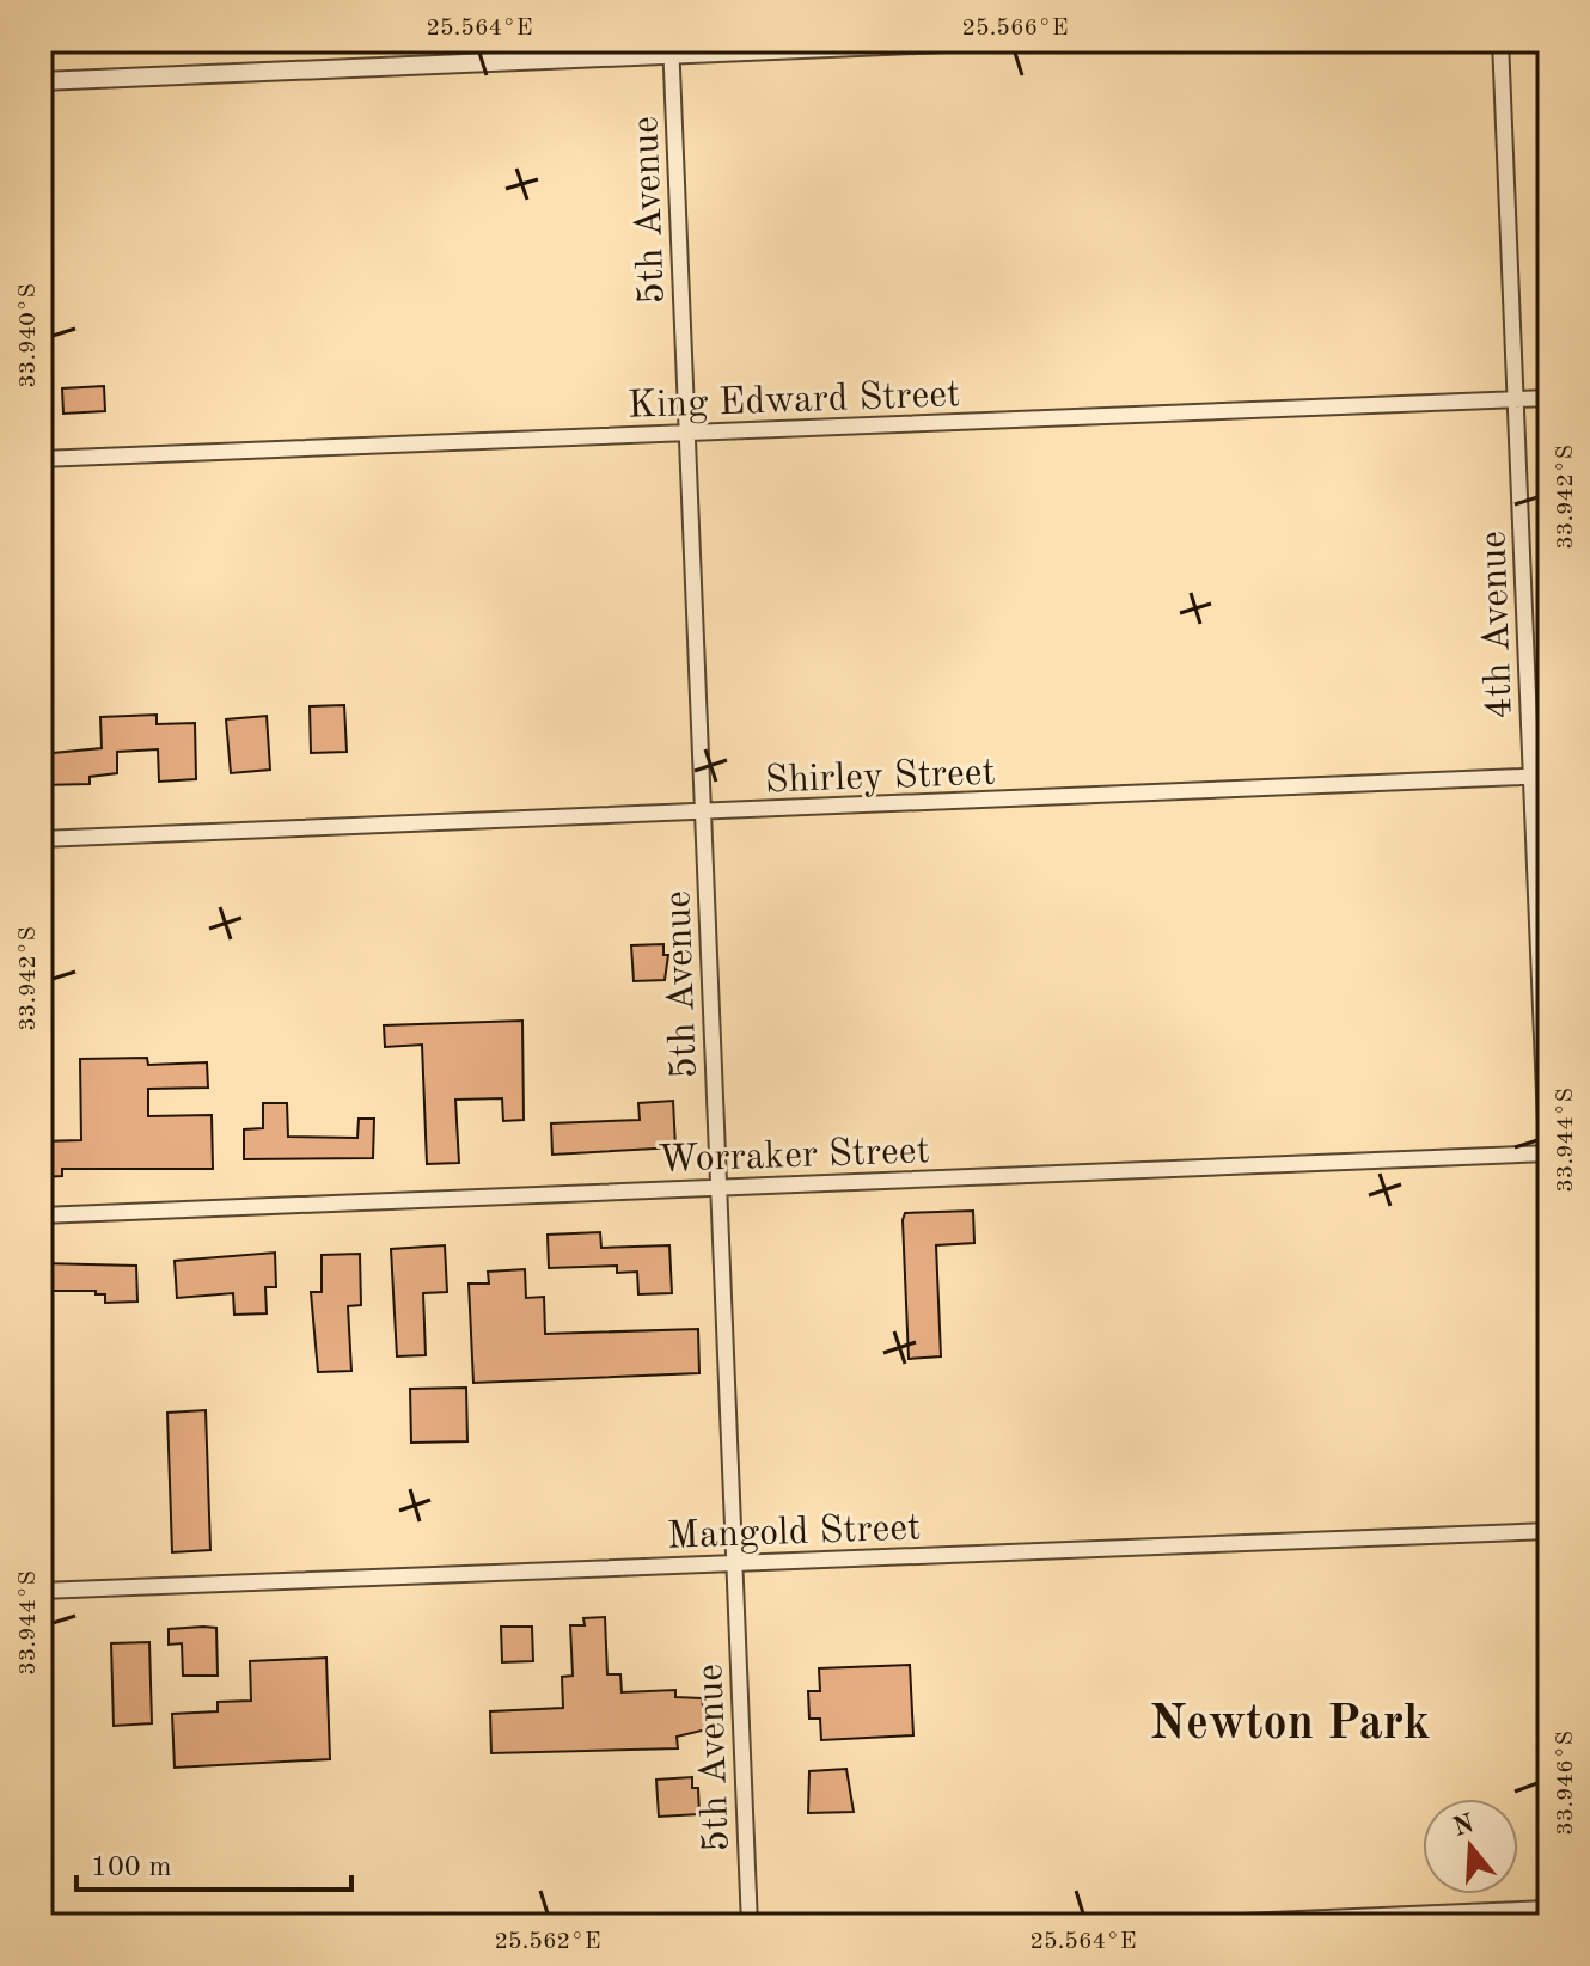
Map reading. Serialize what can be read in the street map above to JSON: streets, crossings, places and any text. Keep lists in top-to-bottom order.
{
  "streets": {
    "street": [
      "5th Avenue",
      "King Edward Street",
      "4th Avenue",
      "Shirley Street",
      "Worraker Street",
      "Mangold Street"
    ]
  },
  "crossings": [
    ["5th Avenue", "King Edward Street"],
    ["5th Avenue", "Shirley Street"],
    ["5th Avenue", "Worraker Street"],
    ["5th Avenue", "Mangold Street"],
    ["King Edward Street", "4th Avenue"],
    ["4th Avenue", "Shirley Street"],
    ["4th Avenue", "Worraker Street"]
  ],
  "districts": ["Newton Park"],
  "scale_bar": "100 m",
  "north": "top",
  "coordinates": [
    "25.564°E",
    "25.566°E",
    "33.940°S",
    "33.942°S",
    "33.944°S",
    "33.946°S",
    "25.562°E"
  ]
}
